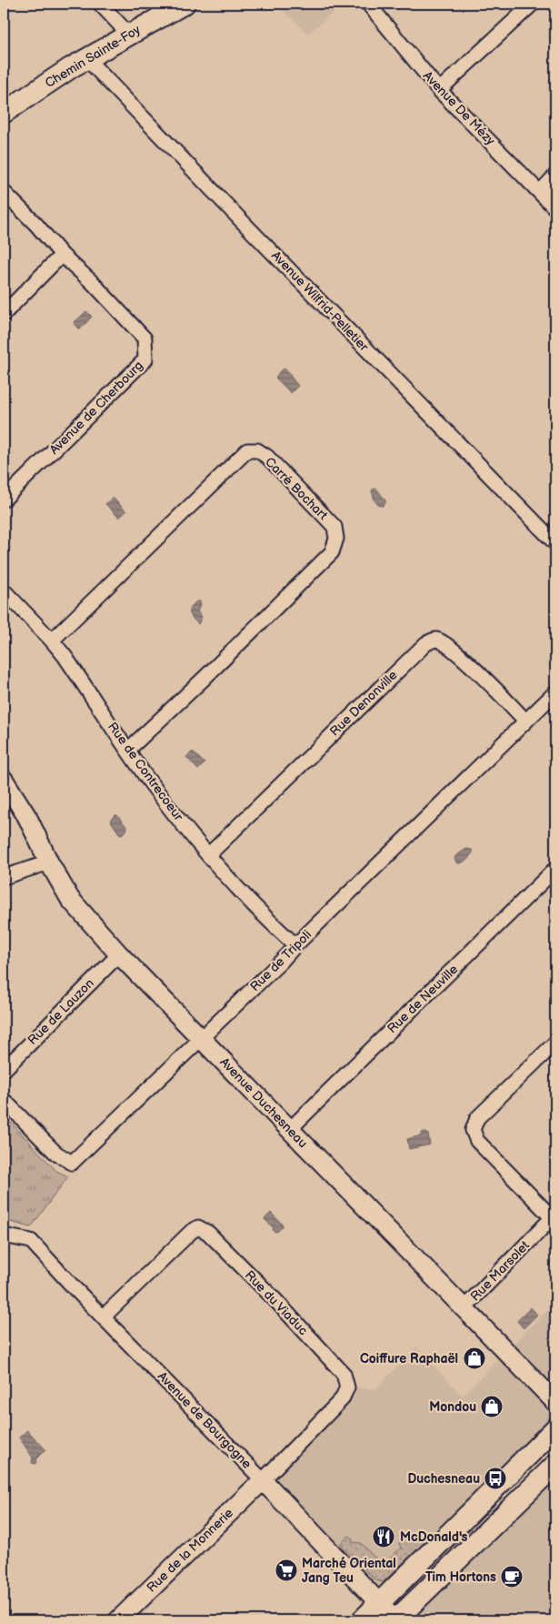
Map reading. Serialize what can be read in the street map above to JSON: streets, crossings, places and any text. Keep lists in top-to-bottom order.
{
  "streets": {
    "main road": ["Chemin Sainte-Foy"],
    "street": [
      "Avenue De Mézy",
      "Avenue Wilfrid-Pelletier",
      "Avenue de Cherbourg",
      "Carré Bochart",
      "Rue Denonville",
      "Rue de Contrecoeur",
      "Rue de Tripoli",
      "Rue de Neuville",
      "Rue de Lauzon",
      "Avenue Duchesneau",
      "Rue Marsolet",
      "Rue du Viaduc",
      "Avenue de Bourgogne",
      "Rue de la Monnerie"
    ]
  },
  "crossings": [
    ["Chemin Sainte-Foy", "Avenue Wilfrid-Pelletier"],
    ["Carré Bochart", "Rue de Contrecoeur"],
    ["Rue Denonville", "Rue de Contrecoeur"],
    ["Rue Denonville", "Rue de Tripoli"],
    ["Rue de Contrecoeur", "Rue de Tripoli"],
    ["Rue de Tripoli", "Avenue Duchesneau"],
    ["Rue de Neuville", "Avenue Duchesneau"],
    ["Rue de Lauzon", "Avenue Duchesneau"],
    ["Avenue Duchesneau", "Rue Marsolet"],
    ["Rue du Viaduc", "Avenue de Bourgogne"],
    ["Rue du Viaduc", "Rue de la Monnerie"],
    ["Avenue de Bourgogne", "Rue de la Monnerie"]
  ],
  "places": {
    "shop": ["Coiffure Raphaël", "Mondou"],
    "bus stop": ["Duchesneau"],
    "restaurant": ["McDonald's"],
    "supermarket": ["Marché Oriental Jang Teu"],
    "cafe": ["Tim Hortons"]
  }
}
